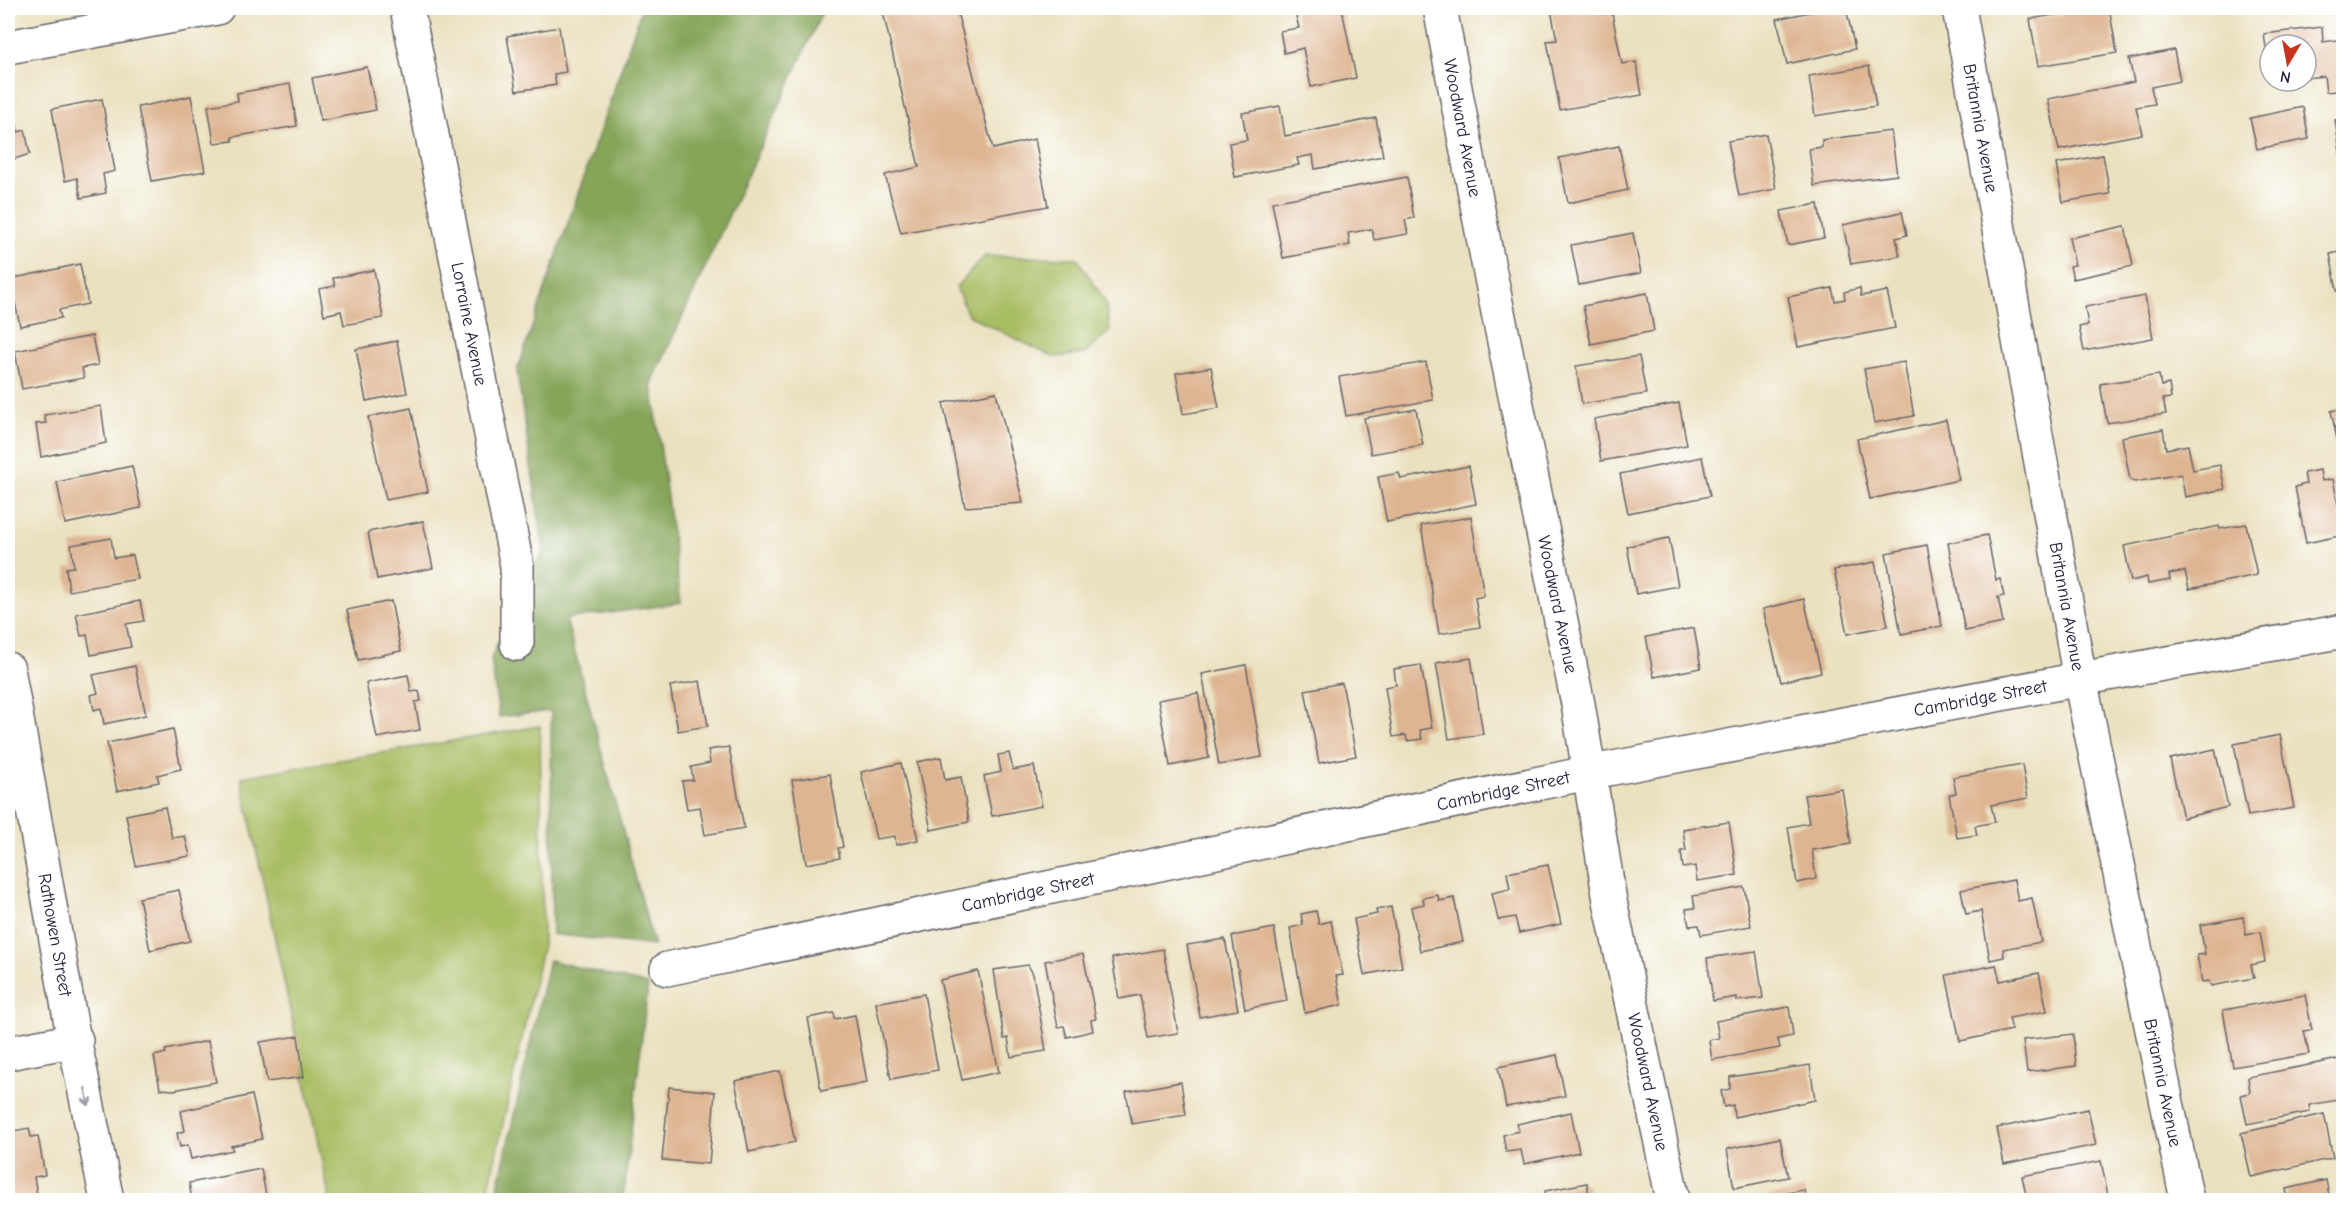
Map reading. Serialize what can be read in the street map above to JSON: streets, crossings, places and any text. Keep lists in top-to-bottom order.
{
  "streets": {
    "street": [
      "Woodward Avenue",
      "Britannia Avenue",
      "Lorraine Avenue",
      "Cambridge Street",
      "Rathowen Street"
    ]
  },
  "crossings": [
    ["Woodward Avenue", "Cambridge Street"],
    ["Britannia Avenue", "Cambridge Street"]
  ],
  "north": "bottom"
}
